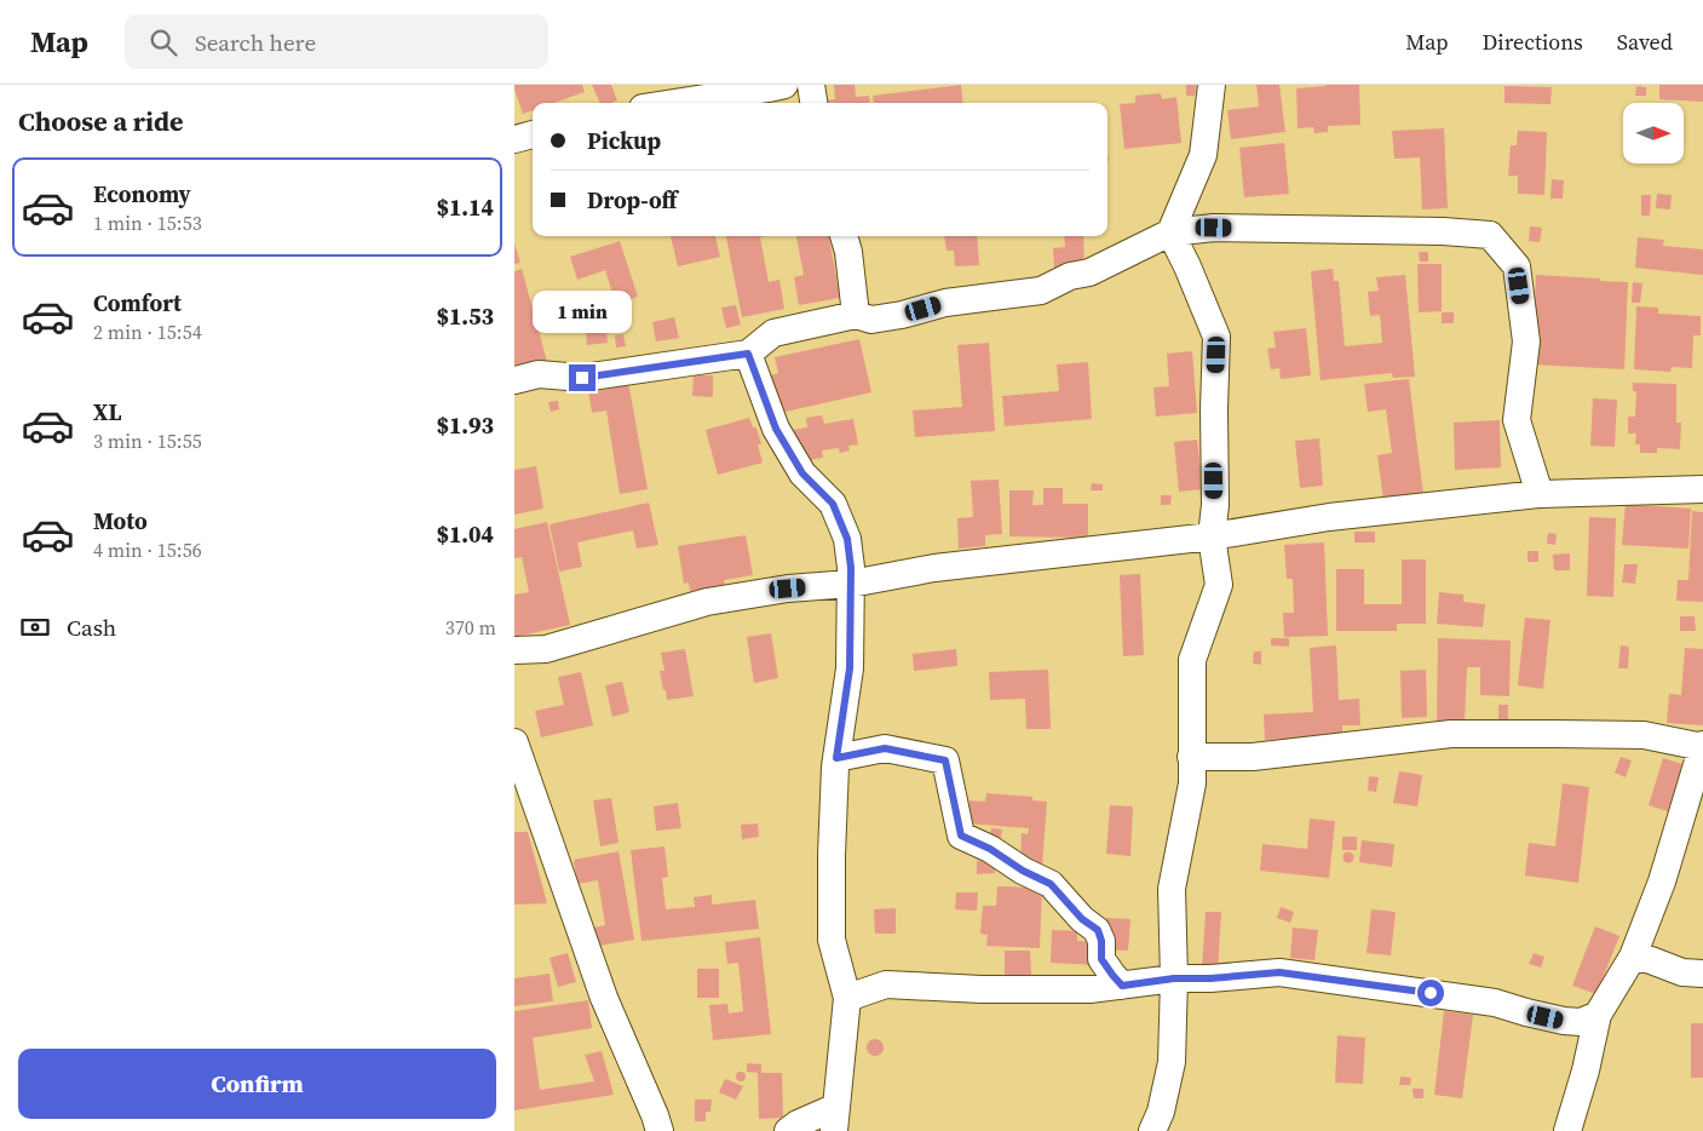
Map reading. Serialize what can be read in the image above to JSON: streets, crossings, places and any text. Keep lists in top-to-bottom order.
{
  "north": "right",
  "page": {
    "header": "Map",
    "search": "Search here",
    "nav": ["Map", "Directions", "Saved"],
    "heading": "Choose a ride",
    "banner": ["Pickup", "Drop-off"],
    "list": [
      {
        "name": "Economy",
        "note": "1 min · 15:53",
        "value": "$1.14"
      },
      {
        "name": "Comfort",
        "note": "2 min · 15:54",
        "value": "$1.53"
      },
      {
        "name": "XL",
        "note": "3 min · 15:55",
        "value": "$1.93"
      },
      {
        "name": "Moto",
        "note": "4 min · 15:56",
        "value": "$1.04"
      }
    ],
    "bubble": "1 min",
    "pay": ["Cash", "370 m"],
    "buttons": "Confirm"
  }
}
